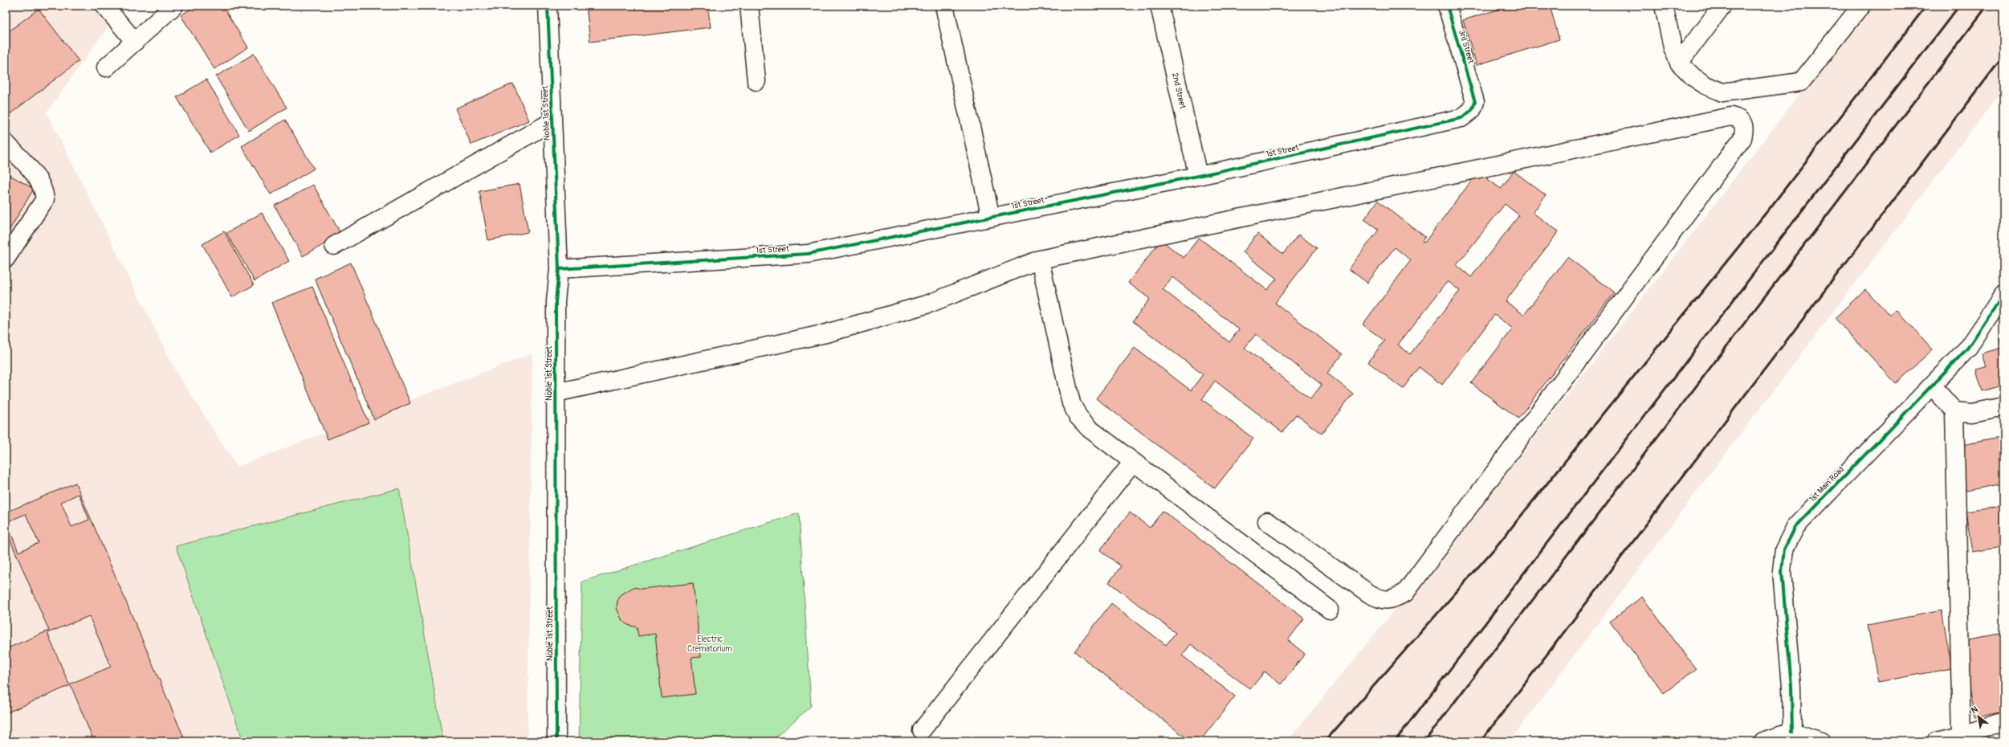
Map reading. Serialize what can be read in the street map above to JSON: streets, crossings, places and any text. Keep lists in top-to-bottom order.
{
  "streets": {
    "street": [
      "3rd Street",
      "2nd Street",
      "Noble 1st Street",
      "1st Street",
      "1st Main Road"
    ]
  },
  "crossings": [
    ["3rd Street", "1st Street"],
    ["2nd Street", "1st Street"],
    ["Noble 1st Street", "1st Street"]
  ],
  "parks": ["Electric Crematorium"],
  "north": "top left"
}
